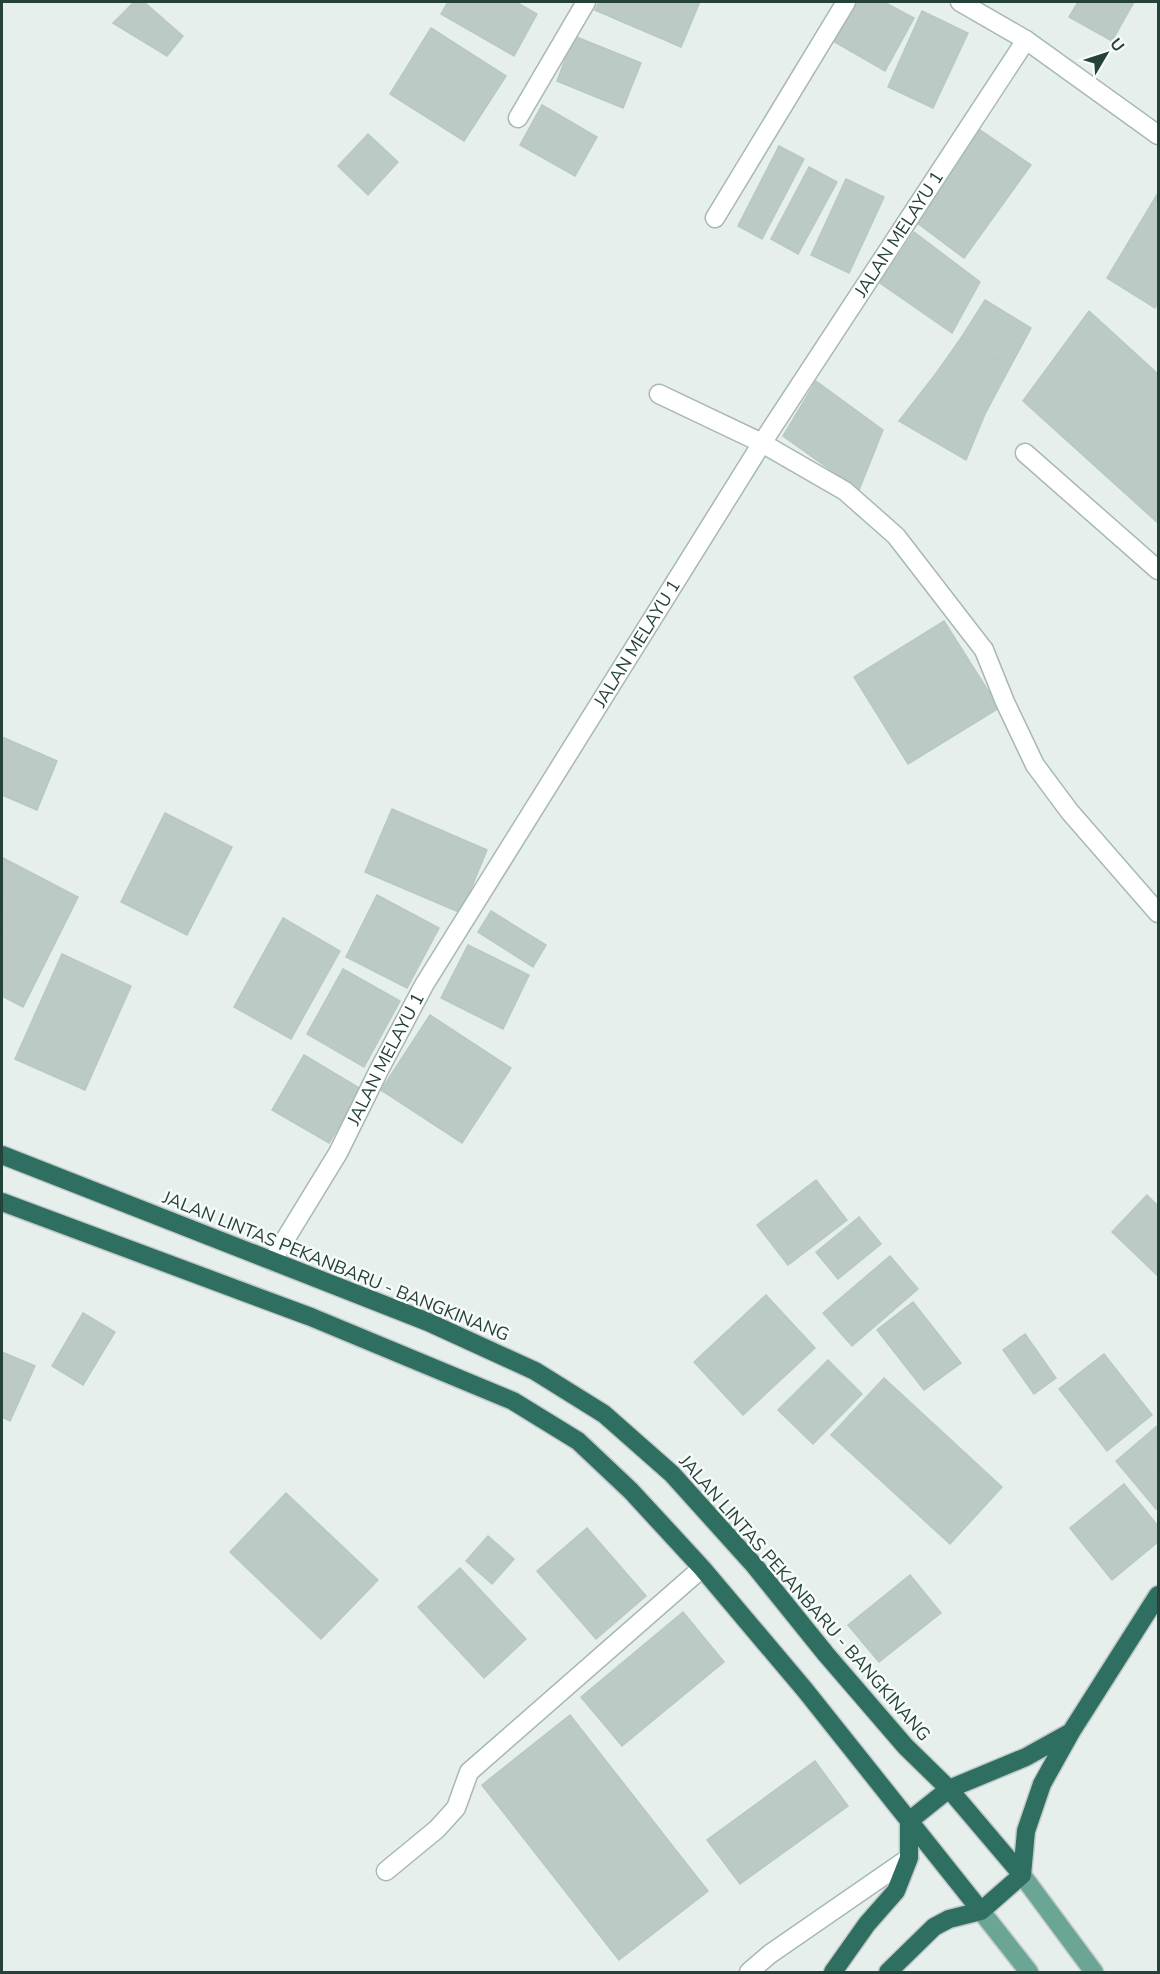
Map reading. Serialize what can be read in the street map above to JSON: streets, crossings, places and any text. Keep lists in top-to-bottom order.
{
  "streets": {
    "highway": ["JALAN LINTAS PEKANBARU - BANGKINANG"],
    "street": ["JALAN MELAYU 1"]
  },
  "crossings": [
    ["JALAN MELAYU 1", "JALAN LINTAS PEKANBARU - BANGKINANG"]
  ],
  "north": "top right"
}
